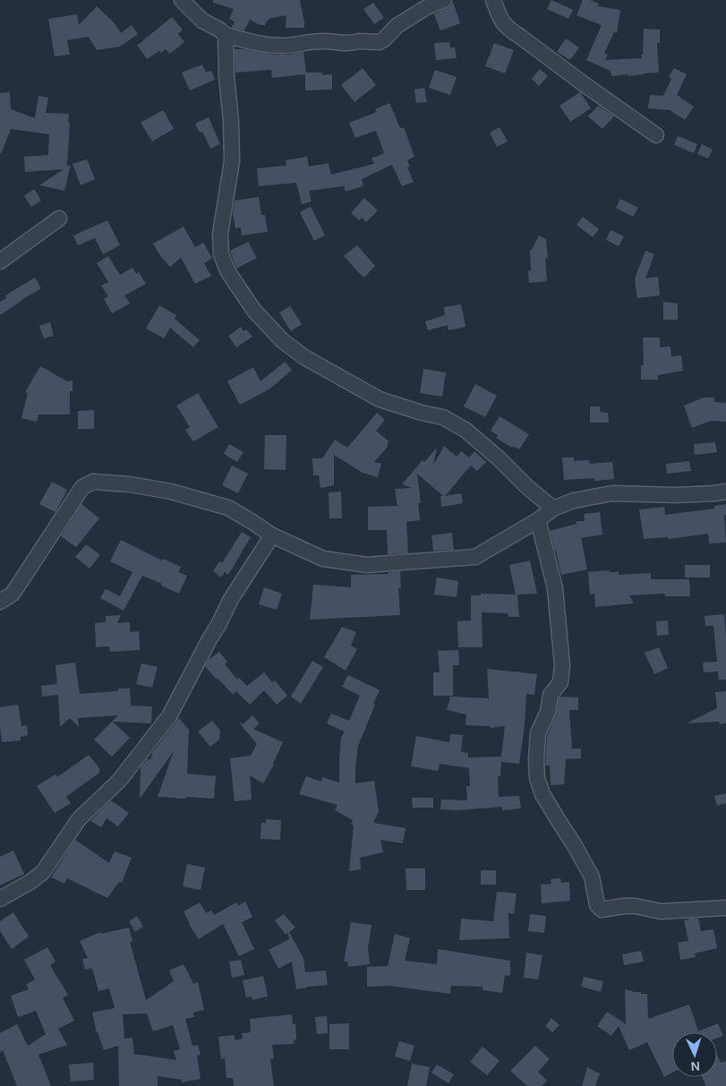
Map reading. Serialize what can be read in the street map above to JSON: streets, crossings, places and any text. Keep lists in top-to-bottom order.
{
  "north": "bottom"
}
